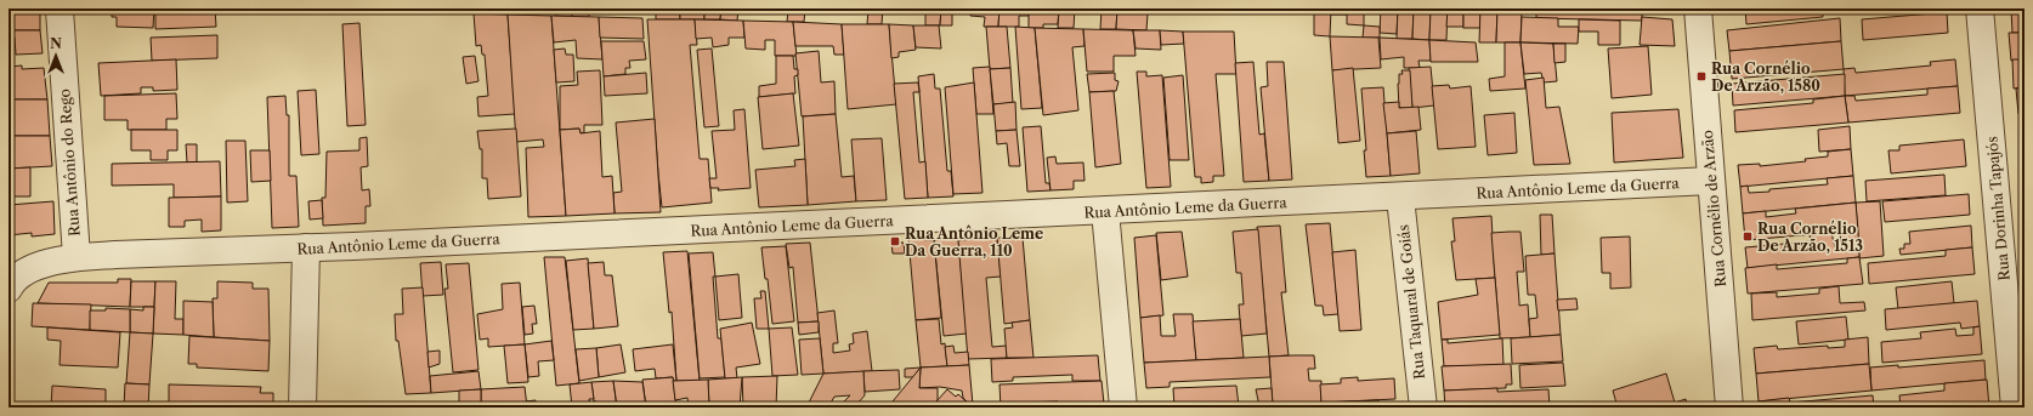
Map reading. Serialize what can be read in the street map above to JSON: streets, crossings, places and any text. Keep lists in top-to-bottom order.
{
  "streets": {
    "street": [
      "Rua Antônio do Rego",
      "Rua Antônio Leme da Guerra",
      "Rua Cornélio de Arzão",
      "Rua Dorinha Tapajós",
      "Rua Taquaral de Goiás"
    ]
  },
  "crossings": [
    ["Rua Antônio do Rego", "Rua Antônio Leme da Guerra"],
    ["Rua Antônio Leme da Guerra", "Rua Cornélio de Arzão"],
    ["Rua Antônio Leme da Guerra", "Rua Taquaral de Goiás"]
  ],
  "places": {
    "transit": ["Rua Cornélio De Arzão, 1580", "Rua Cornélio De Arzão, 1513", "Rua Antônio Leme Da Guerra, 110"]
  },
  "north": "top"
}
